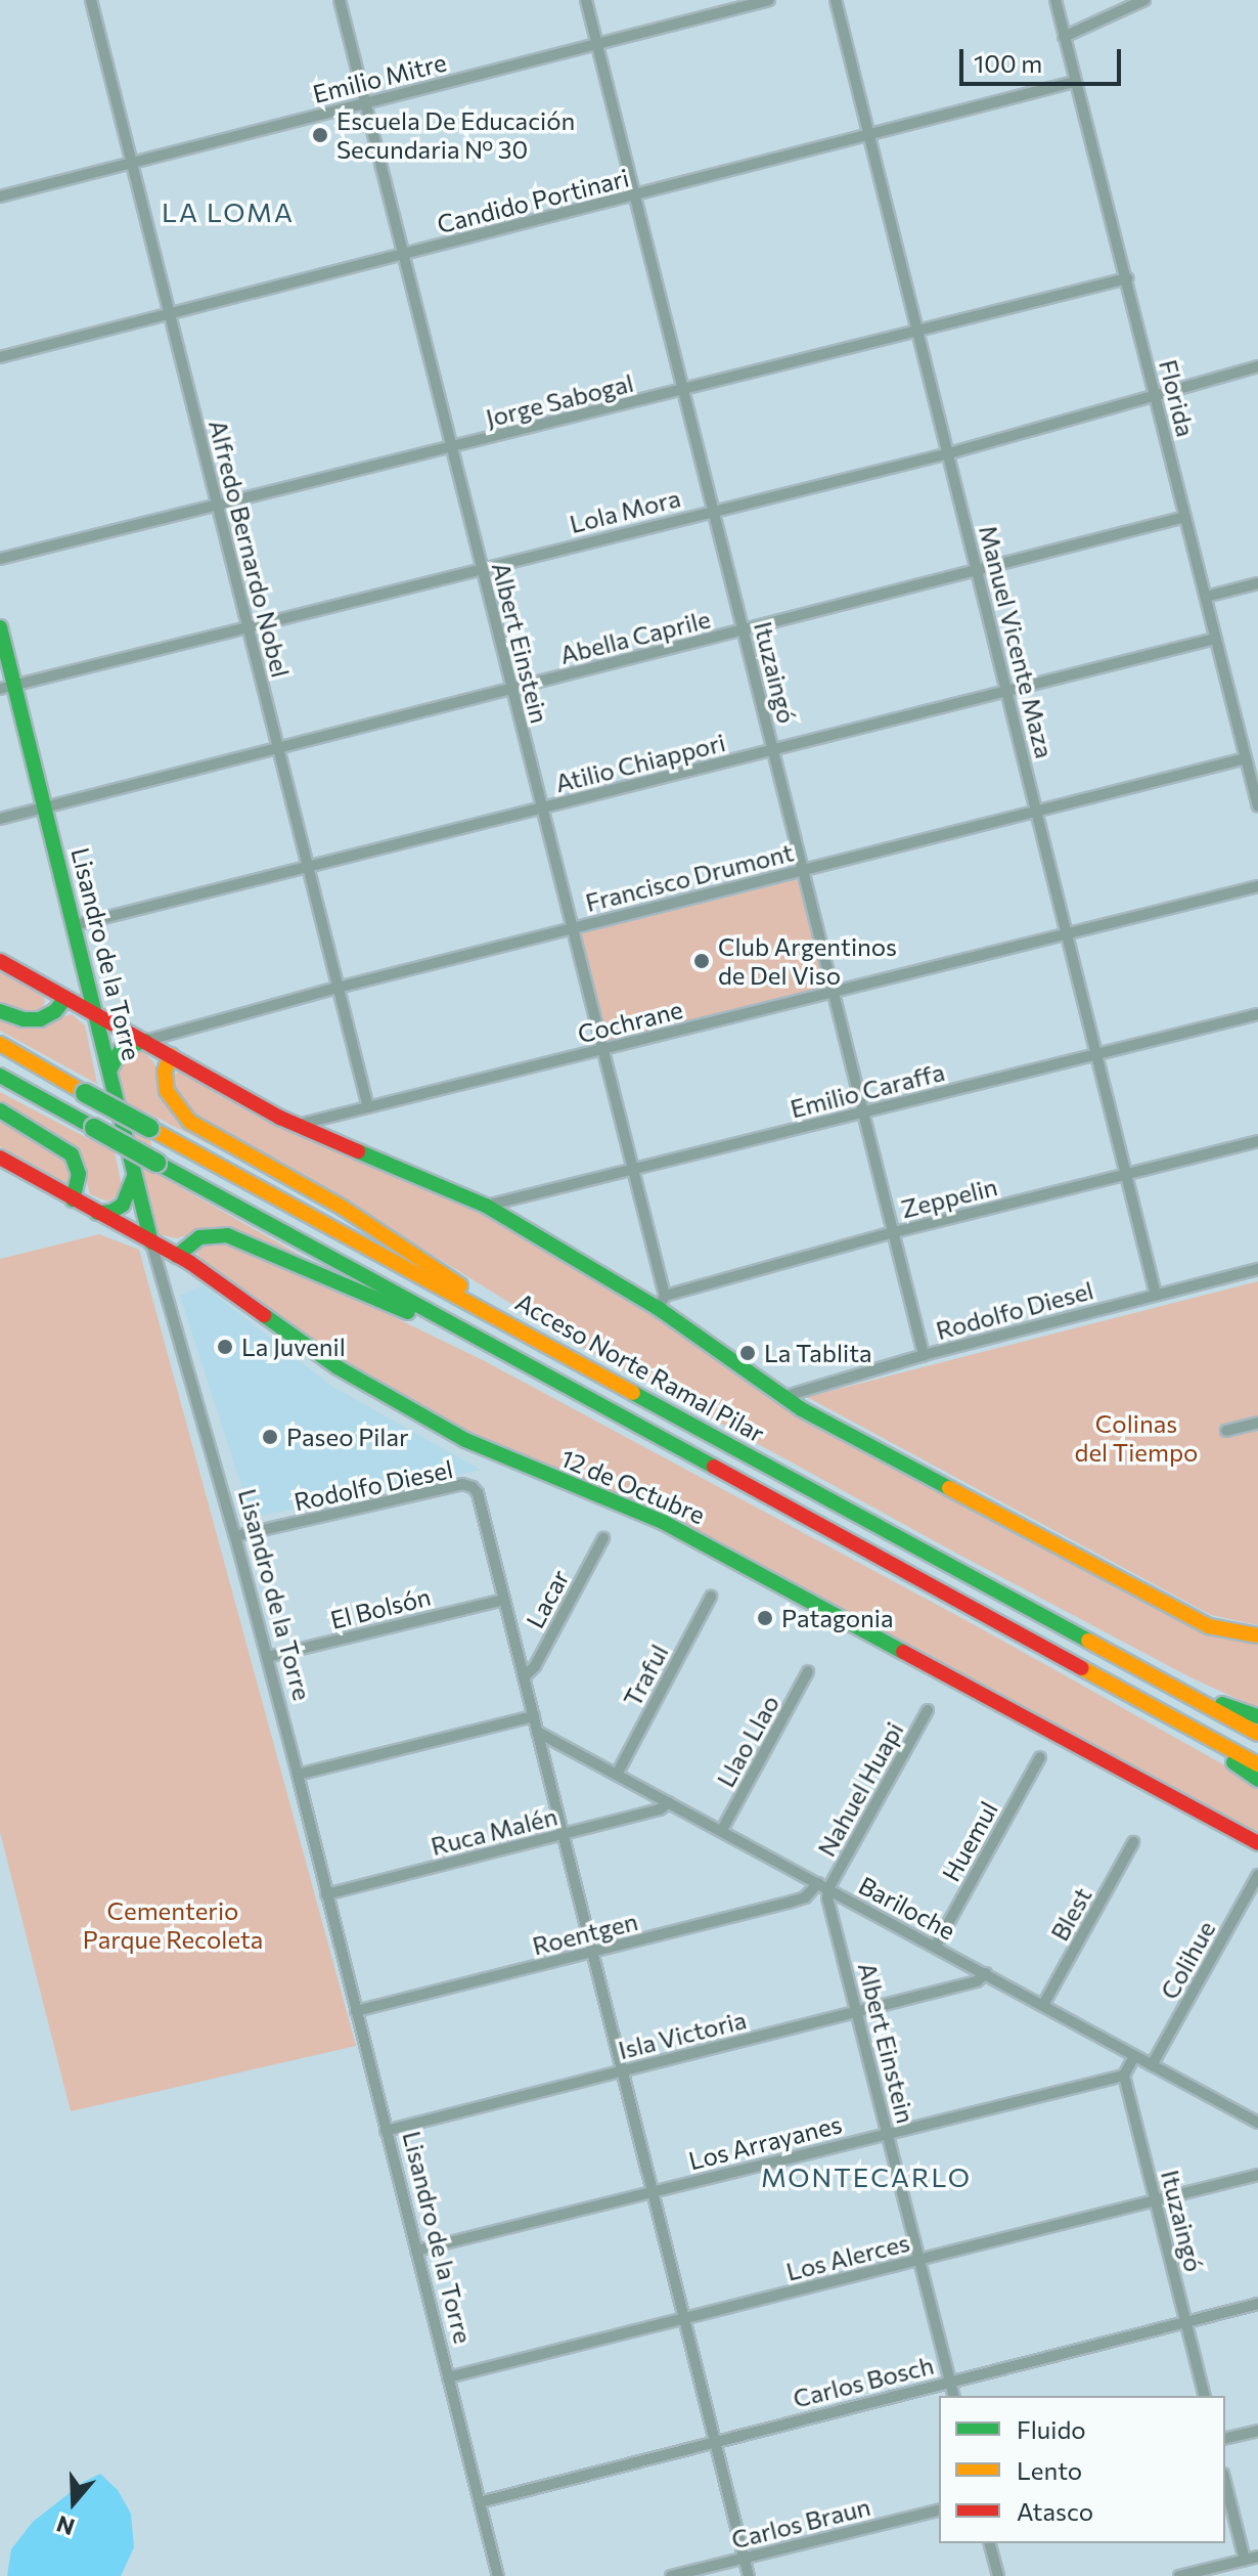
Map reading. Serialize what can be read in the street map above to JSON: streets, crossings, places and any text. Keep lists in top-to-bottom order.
{
  "streets": {
    "main road": ["Lisandro de la Torre", "Acceso Norte Ramal Pilar", "12 de Octubre"],
    "street": [
      "Emilio Mitre",
      "Candido Portinari",
      "Florida",
      "Jorge Sabogal",
      "Lola Mora",
      "Alfredo Bernardo Nobel",
      "Abella Caprile",
      "Manuel Vicente Maza",
      "Albert Einstein",
      "Ituzaingó",
      "Atilio Chiappori",
      "Francisco Drumont",
      "Cochrane",
      "Emilio Caraffa",
      "Zeppelin",
      "Rodolfo Diesel",
      "Lacar",
      "El Bolsón",
      "Traful",
      "Llao Llao",
      "Nahuel Huapi",
      "Ruca Malén",
      "Huemul",
      "Bariloche",
      "Blest",
      "Roentgen",
      "Colihue",
      "Isla Victoria",
      "Los Arrayanes",
      "Los Alerces",
      "Carlos Bosch",
      "Carlos Braun"
    ]
  },
  "crossings": [
    ["Emilio Mitre", "Alfredo Bernardo Nobel"],
    ["Emilio Mitre", "Albert Einstein"],
    ["Emilio Mitre", "Ituzaingó"],
    ["Candido Portinari", "Florida"],
    ["Candido Portinari", "Alfredo Bernardo Nobel"],
    ["Candido Portinari", "Manuel Vicente Maza"],
    ["Candido Portinari", "Albert Einstein"],
    ["Candido Portinari", "Ituzaingó"],
    ["Florida", "Jorge Sabogal"],
    ["Florida", "Lola Mora"],
    ["Florida", "Abella Caprile"],
    ["Florida", "Atilio Chiappori"],
    ["Florida", "Francisco Drumont"],
    ["Jorge Sabogal", "Alfredo Bernardo Nobel"],
    ["Jorge Sabogal", "Manuel Vicente Maza"],
    ["Jorge Sabogal", "Albert Einstein"],
    ["Jorge Sabogal", "Ituzaingó"],
    ["Lola Mora", "Alfredo Bernardo Nobel"],
    ["Lola Mora", "Manuel Vicente Maza"],
    ["Lola Mora", "Albert Einstein"],
    ["Lola Mora", "Ituzaingó"],
    ["Lola Mora", "Lisandro de la Torre"],
    ["Alfredo Bernardo Nobel", "Abella Caprile"],
    ["Alfredo Bernardo Nobel", "Atilio Chiappori"],
    ["Alfredo Bernardo Nobel", "Francisco Drumont"],
    ["Alfredo Bernardo Nobel", "Cochrane"],
    ["Abella Caprile", "Manuel Vicente Maza"],
    ["Abella Caprile", "Albert Einstein"],
    ["Abella Caprile", "Ituzaingó"],
    ["Abella Caprile", "Lisandro de la Torre"],
    ["Manuel Vicente Maza", "Atilio Chiappori"],
    ["Manuel Vicente Maza", "Francisco Drumont"],
    ["Manuel Vicente Maza", "Cochrane"],
    ["Manuel Vicente Maza", "Emilio Caraffa"],
    ["Manuel Vicente Maza", "Zeppelin"],
    ["Manuel Vicente Maza", "Rodolfo Diesel"],
    ["Albert Einstein", "Atilio Chiappori"],
    ["Albert Einstein", "Francisco Drumont"],
    ["Albert Einstein", "Cochrane"],
    ["Albert Einstein", "Emilio Caraffa"],
    ["Albert Einstein", "Zeppelin"],
    ["Albert Einstein", "Nahuel Huapi"],
    ["Albert Einstein", "Bariloche"],
    ["Albert Einstein", "Roentgen"],
    ["Albert Einstein", "Isla Victoria"],
    ["Albert Einstein", "Los Arrayanes"],
    ["Albert Einstein", "Los Alerces"],
    ["Albert Einstein", "Carlos Bosch"],
    ["Ituzaingó", "Atilio Chiappori"],
    ["Ituzaingó", "Francisco Drumont"],
    ["Ituzaingó", "Cochrane"],
    ["Ituzaingó", "Emilio Caraffa"],
    ["Ituzaingó", "Zeppelin"],
    ["Ituzaingó", "Rodolfo Diesel"],
    ["Ituzaingó", "Los Arrayanes"],
    ["Ituzaingó", "Los Alerces"],
    ["Ituzaingó", "Carlos Bosch"],
    ["Atilio Chiappori", "Lisandro de la Torre"],
    ["Lisandro de la Torre", "Rodolfo Diesel"],
    ["Lisandro de la Torre", "12 de Octubre"],
    ["Lisandro de la Torre", "El Bolsón"],
    ["Lisandro de la Torre", "Ruca Malén"],
    ["Lisandro de la Torre", "Roentgen"],
    ["Lisandro de la Torre", "Isla Victoria"],
    ["Lisandro de la Torre", "Los Arrayanes"],
    ["Lisandro de la Torre", "Los Alerces"],
    ["Lisandro de la Torre", "Carlos Bosch"],
    ["Rodolfo Diesel", "El Bolsón"],
    ["Traful", "Bariloche"],
    ["Llao Llao", "Bariloche"],
    ["Nahuel Huapi", "Bariloche"],
    ["Nahuel Huapi", "Roentgen"],
    ["Ruca Malén", "Bariloche"],
    ["Huemul", "Bariloche"],
    ["Bariloche", "Blest"],
    ["Bariloche", "Roentgen"],
    ["Bariloche", "Colihue"],
    ["Bariloche", "Isla Victoria"]
  ],
  "districts": ["LA LOMA", "MONTECARLO"],
  "parks": ["Colinas del Tiempo", "Cementerio Parque Recoleta"],
  "places": [
    "Escuela De Educación Secundaria Nº 30",
    "Club Argentinos de Del Viso",
    "La Juvenil",
    "La Tablita",
    "Paseo Pilar",
    "Patagonia"
  ],
  "legend": ["Fluido", "Lento", "Atasco"],
  "scale_bar": "100 m",
  "north": "bottom"
}
